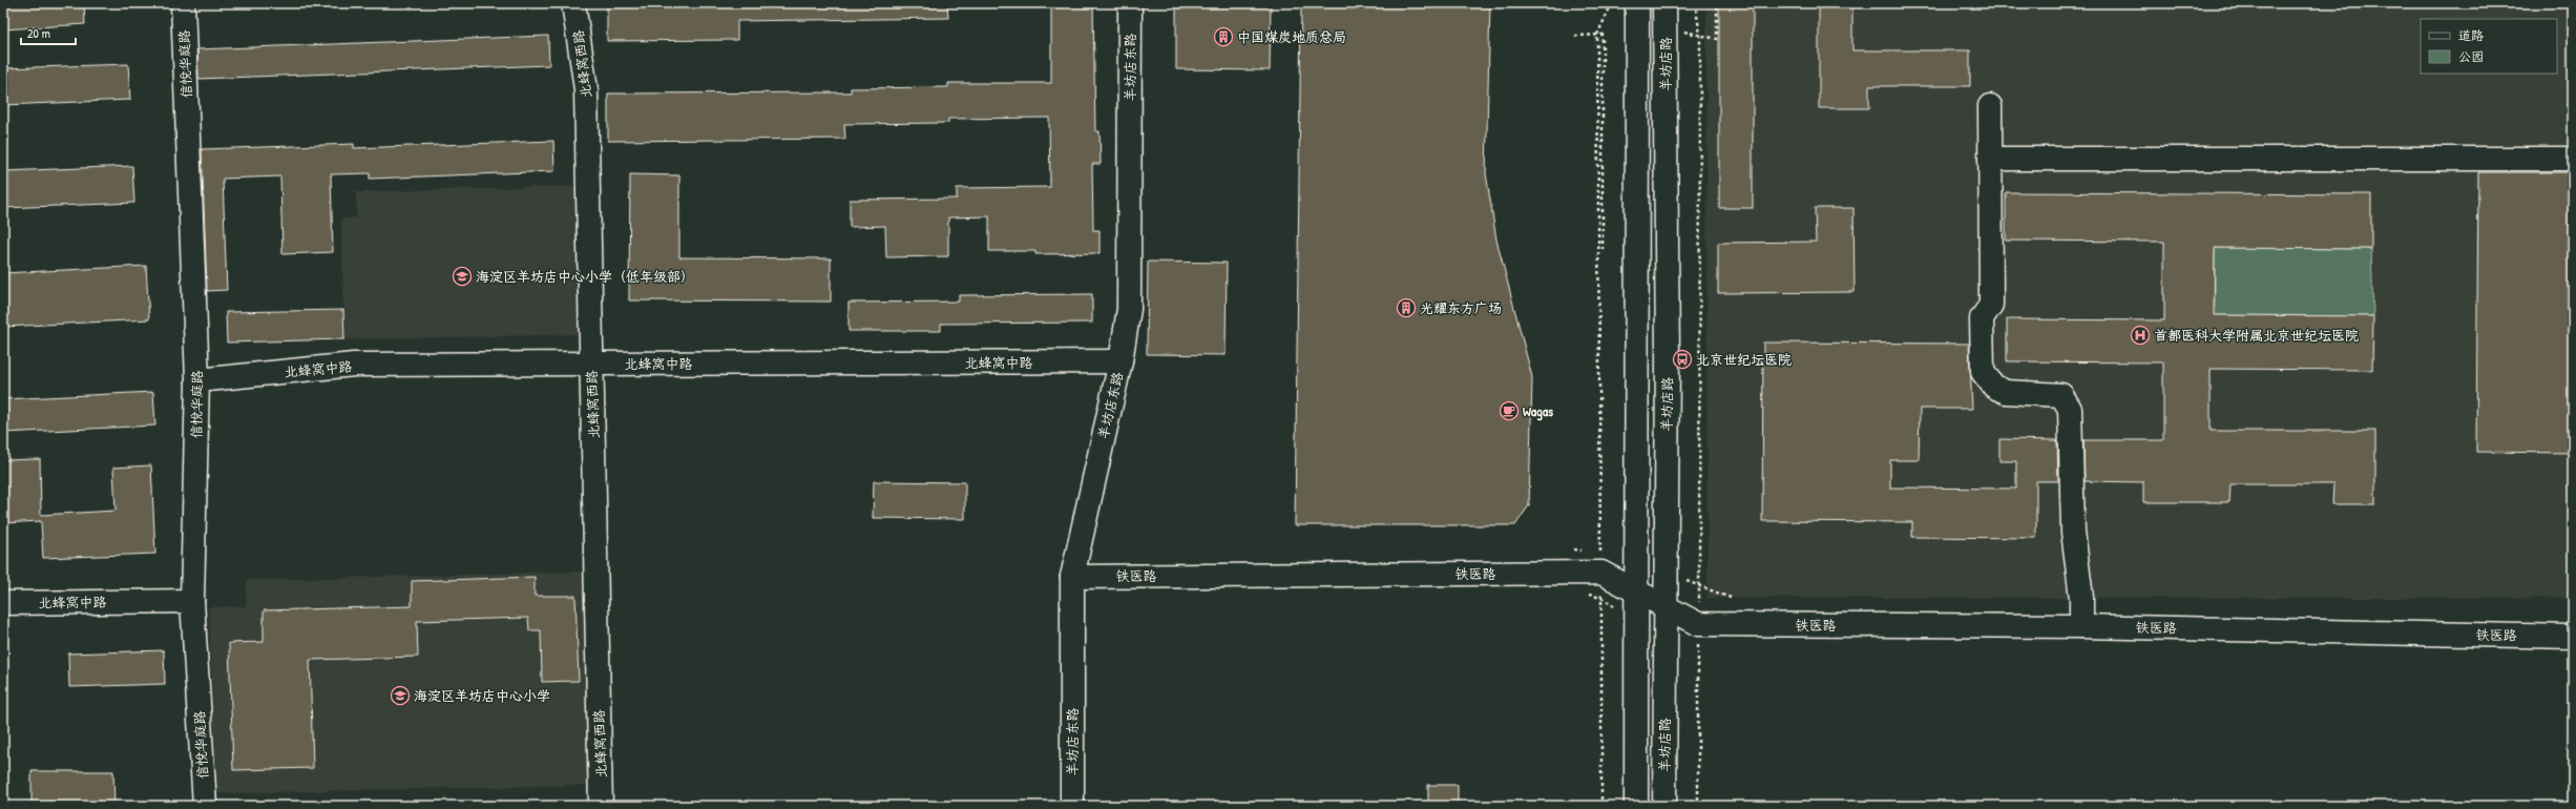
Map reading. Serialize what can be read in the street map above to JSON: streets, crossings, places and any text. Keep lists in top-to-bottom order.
{
  "streets": {
    "street": [
      "信悦华庭路",
      "北蜂窝西路",
      "羊坊店路",
      "羊坊店东路",
      "北蜂窝中路",
      "铁医路"
    ]
  },
  "crossings": [
    ["信悦华庭路", "北蜂窝中路"],
    ["北蜂窝西路", "北蜂窝中路"],
    ["羊坊店路", "铁医路"],
    ["羊坊店东路", "北蜂窝中路"],
    ["羊坊店东路", "铁医路"]
  ],
  "places": {
    "building": ["中国煤炭地质总局", "光耀东方广场"],
    "school or university": ["海淀区羊坊店中心小学（低年级部）", "海淀区羊坊店中心小学"],
    "hospital": ["首都医科大学附属北京世纪坛医院"],
    "bus stop": ["北京世纪坛医院"],
    "cafe": ["Wagas"]
  },
  "legend": ["道路", "公园"],
  "scale_bar": "20 m"
}
